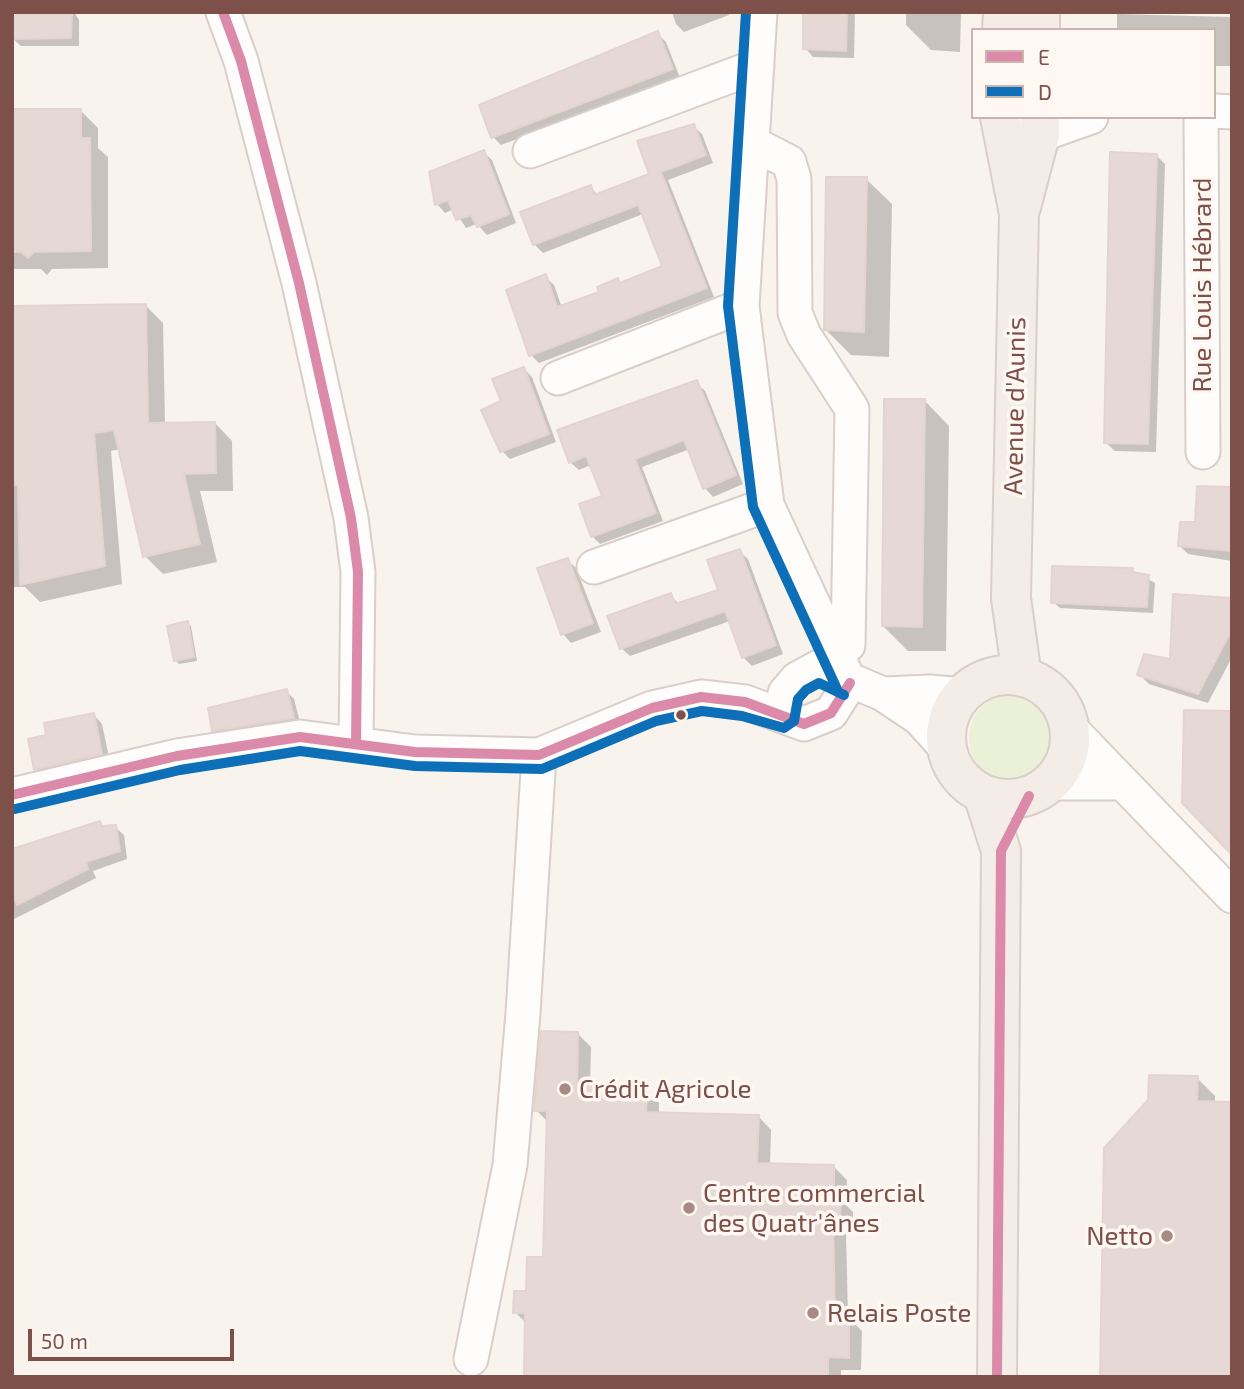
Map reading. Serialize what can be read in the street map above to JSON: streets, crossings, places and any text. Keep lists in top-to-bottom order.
{
  "streets": {
    "main road": ["Avenue d'Aunis"],
    "street": ["Rue Louis Hébrard"]
  },
  "places": [
    "Crédit Agricole",
    "Centre commercial des Quatr'ânes",
    "Netto",
    "Relais Poste"
  ],
  "lines": ["transit line E", "transit line D"],
  "legend": ["E", "D"],
  "scale_bar": "50 m"
}
